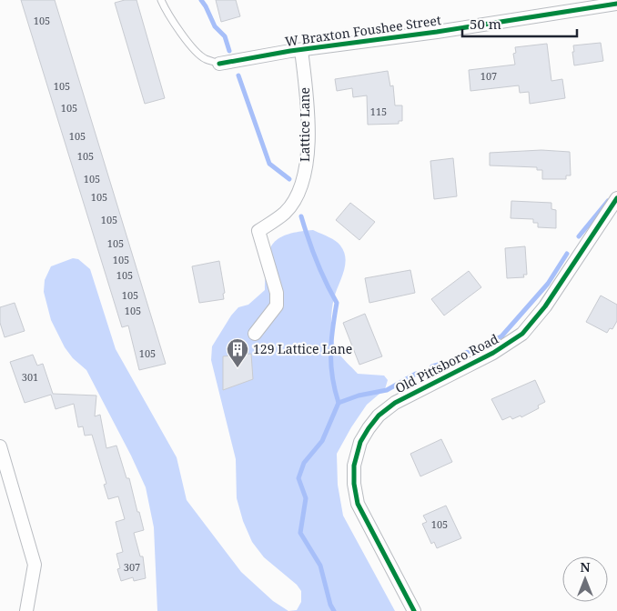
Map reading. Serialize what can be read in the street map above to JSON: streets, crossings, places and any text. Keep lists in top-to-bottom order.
{
  "streets": {
    "street": ["W Braxton Foushee Street", "Lattice Lane", "Old Pittsboro Road"]
  },
  "crossings": [
    ["W Braxton Foushee Street", "Lattice Lane"]
  ],
  "places": {
    "building": ["129 Lattice Lane"]
  },
  "house_numbers": [
    "105",
    "107",
    "105",
    "105",
    "115",
    "105",
    "105",
    "105",
    "105",
    "105",
    "105",
    "105",
    "105",
    "105",
    "105",
    "105",
    "301",
    "105",
    "307"
  ],
  "scale_bar": "50 m",
  "north": "top"
}
